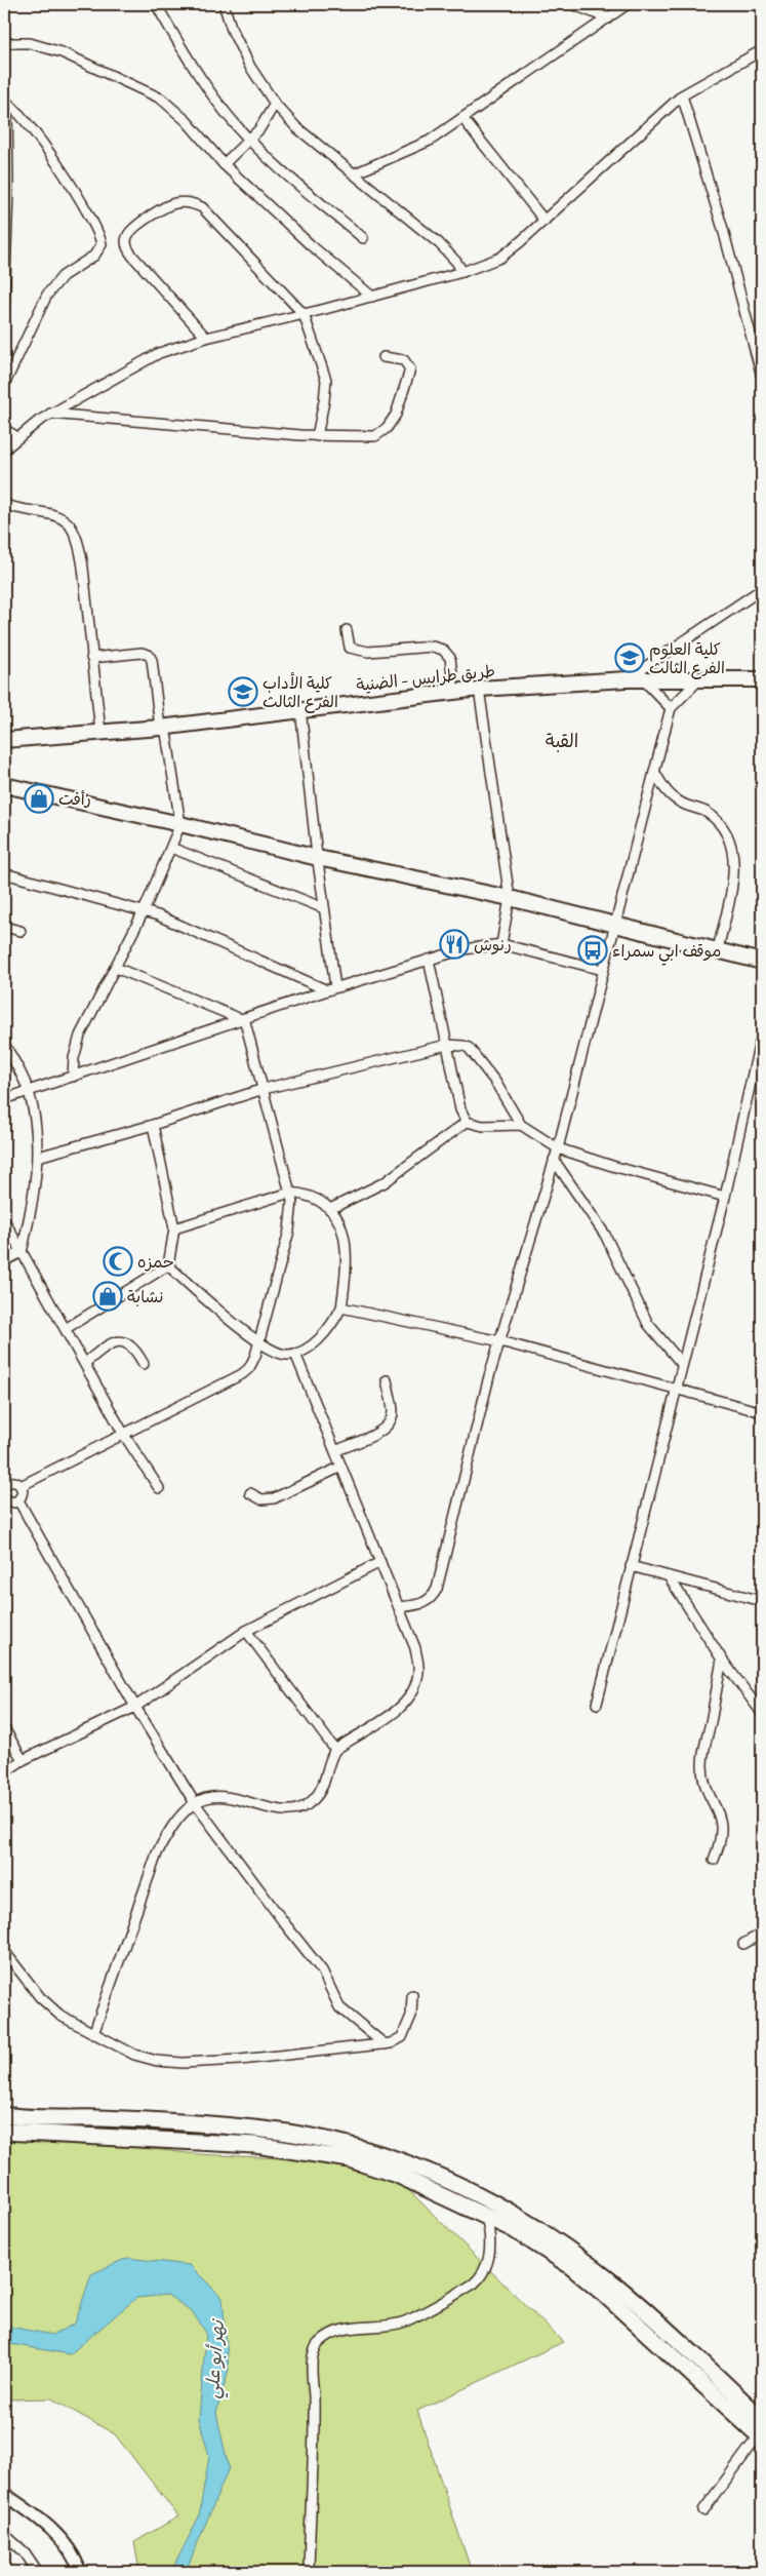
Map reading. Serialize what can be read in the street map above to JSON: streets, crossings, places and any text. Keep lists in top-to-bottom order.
{
  "streets": {
    "main road": ["طريق طرابس - الضنية"]
  },
  "districts": ["القبة"],
  "water": ["نهر أبو علي"],
  "places": {
    "school or university": ["كلية العلوم الفرع الثالث", "كلية الأداب الفرع الثالث"],
    "shop": ["رأفت", "نشابة"],
    "restaurant": ["رنوش"],
    "bus stop": ["موقف ابي سمراء"],
    "mosque": ["حمزه"]
  }
}
